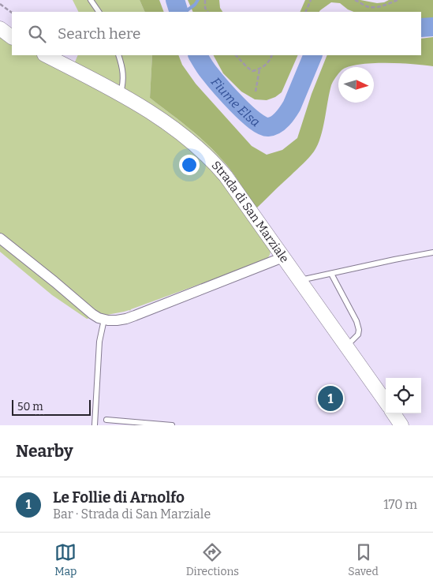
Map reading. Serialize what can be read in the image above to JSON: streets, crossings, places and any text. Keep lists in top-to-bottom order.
{
  "streets": {
    "street": ["Strada di San Marziale"]
  },
  "water": ["Fiume Elsa"],
  "scale_bar": "50 m",
  "north": "right",
  "page": {
    "search": "Search here",
    "pins": "1",
    "scale": "50 m",
    "heading": "Nearby",
    "list": [
      {
        "mark": "1",
        "name": "Le Follie di Arnolfo",
        "note": "Bar · Strada di San Marziale",
        "value": "170 m"
      }
    ],
    "nav": ["Map", "Directions", "Saved"]
  }
}
